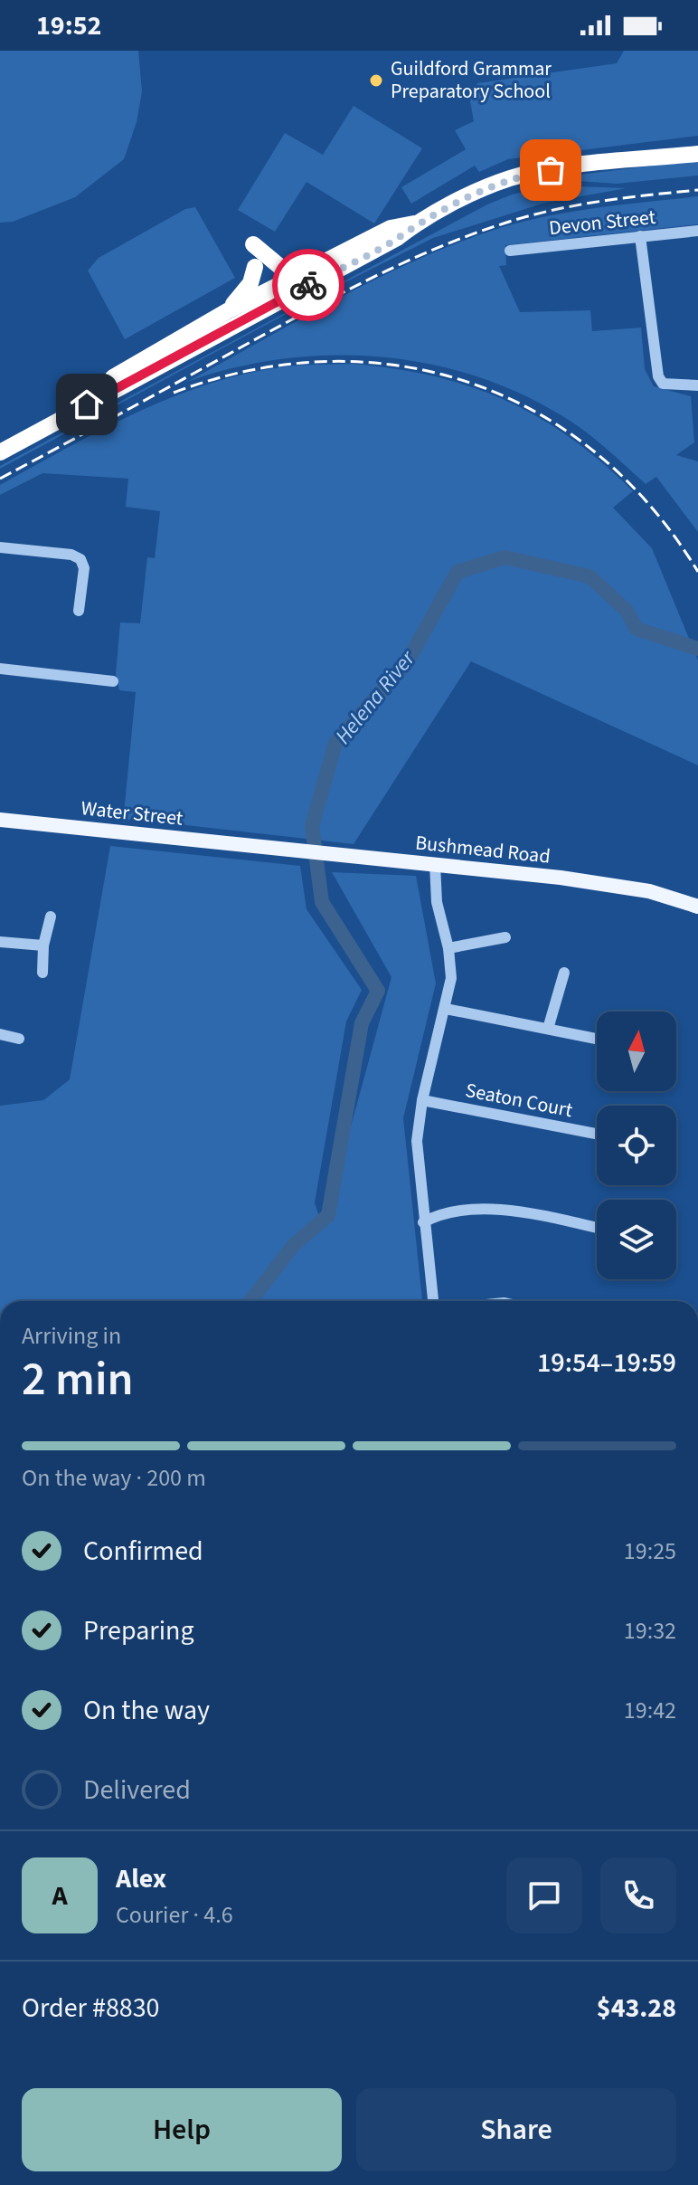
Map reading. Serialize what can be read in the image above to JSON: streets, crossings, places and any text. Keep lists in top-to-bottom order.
{
  "streets": {
    "main road": ["Water Street", "Bushmead Road"],
    "street": ["Devon Street", "Seaton Court"]
  },
  "crossings": [
    ["Water Street", "Bushmead Road"]
  ],
  "water": ["Helena River"],
  "places": ["Guildford Grammar Preparatory School"],
  "north": "top",
  "page": {
    "status": "19:52",
    "heading": ["2 min", "Arriving in", "19:54–19:59"],
    "panel": [
      "Alex",
      "Courier · 4.6",
      "Order #8830",
      "$43.28"
    ],
    "bar": "On the way · 200 m",
    "list": [
      ["Confirmed", "19:25"],
      ["Preparing", "19:32"],
      ["On the way", "19:42"],
      "Delivered"
    ],
    "round": "A",
    "buttons": ["Help", "Share"]
  }
}
